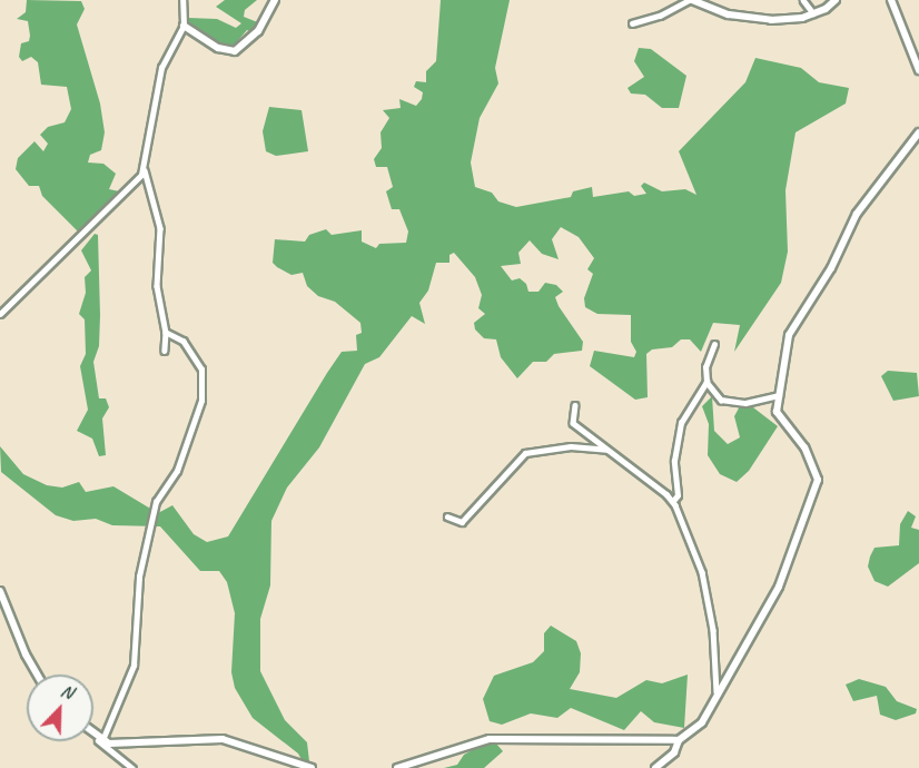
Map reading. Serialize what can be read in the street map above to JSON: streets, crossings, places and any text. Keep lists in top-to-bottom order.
{
  "north": "top right"
}
